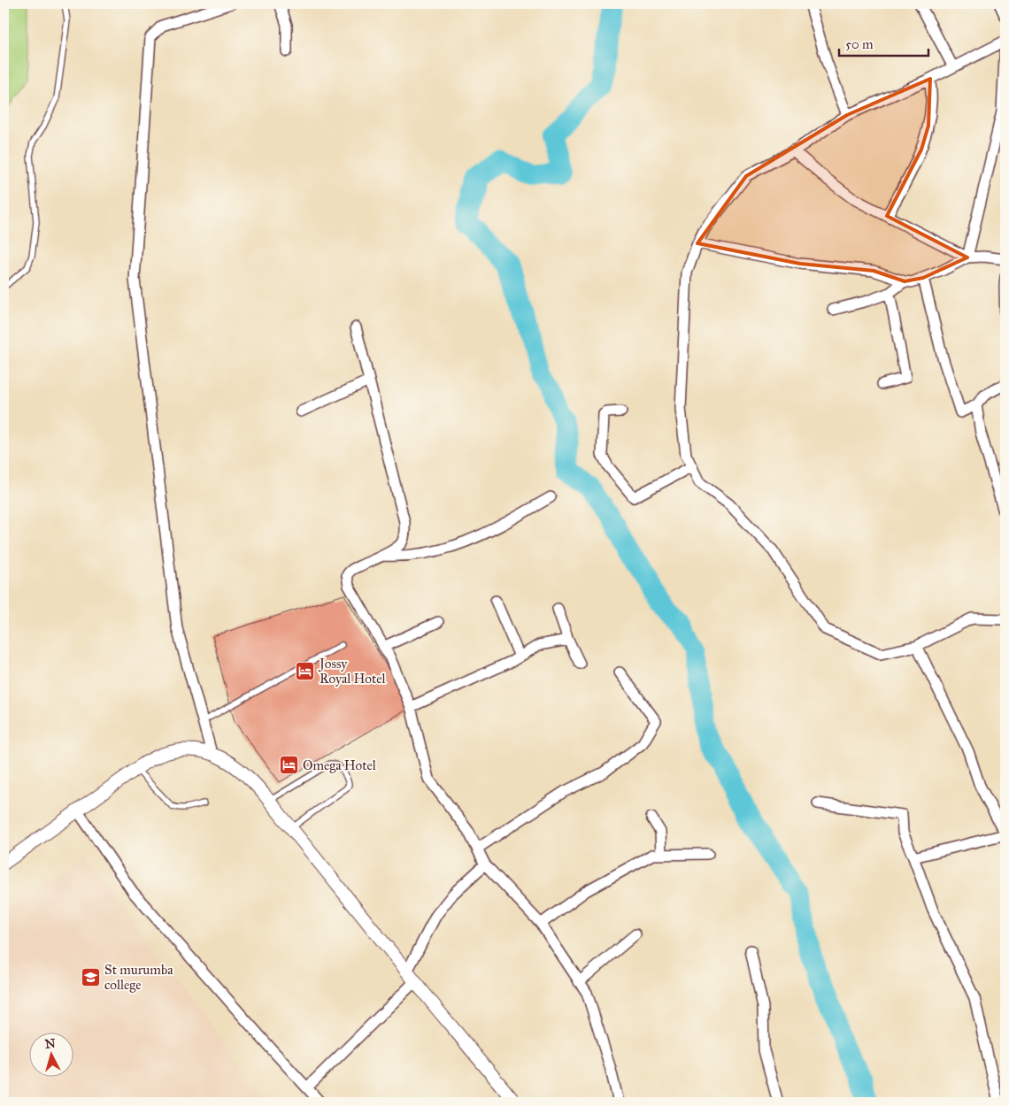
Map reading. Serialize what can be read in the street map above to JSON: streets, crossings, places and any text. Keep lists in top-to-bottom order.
{
  "places": {
    "hotel": ["Jossy Royal Hotel", "Omega Hotel"],
    "school or university": ["St murumba college"]
  },
  "scale_bar": "50 m",
  "north": "top"
}
